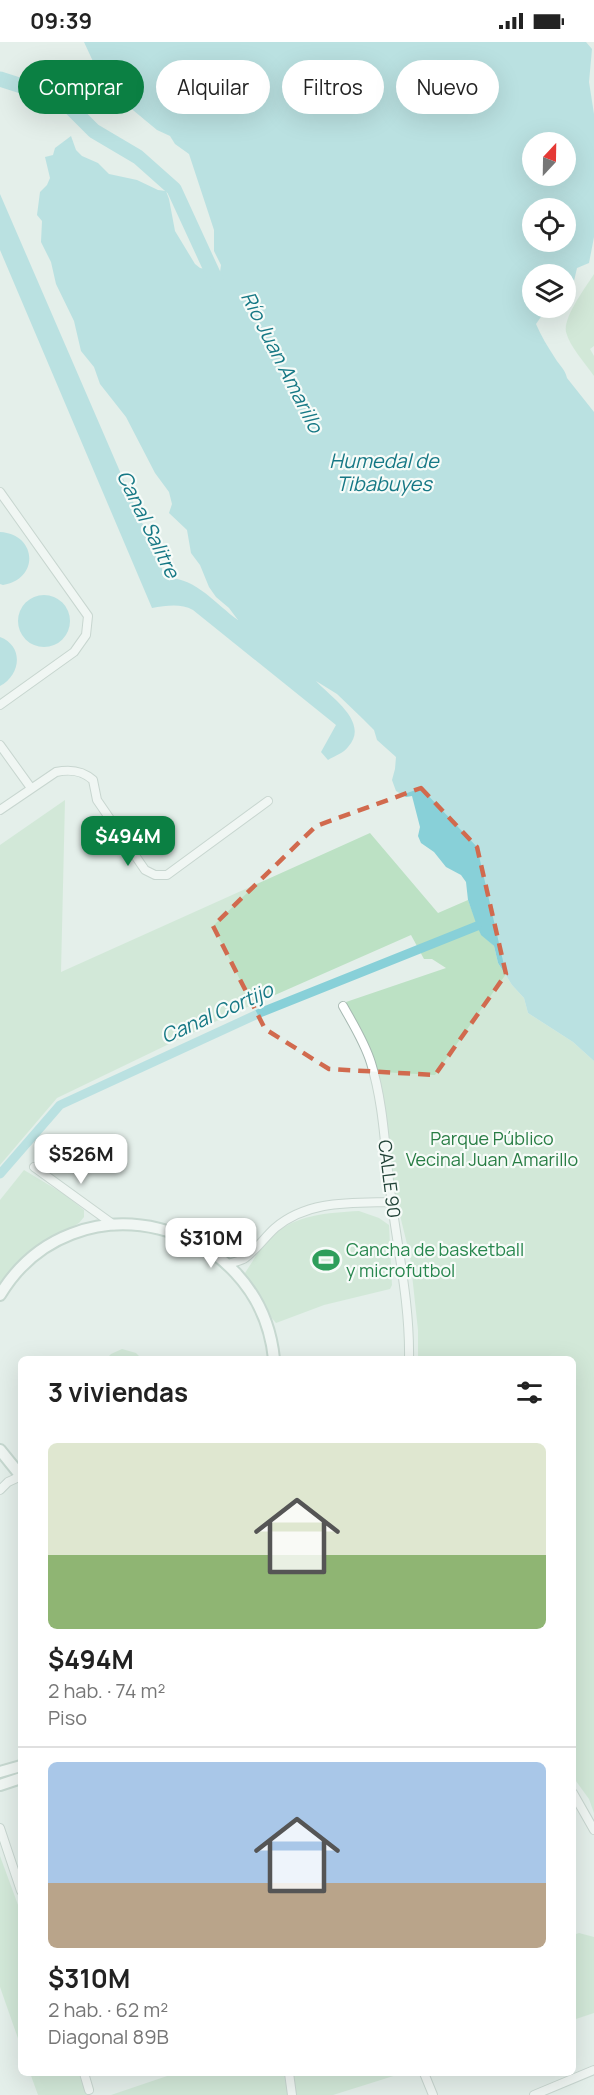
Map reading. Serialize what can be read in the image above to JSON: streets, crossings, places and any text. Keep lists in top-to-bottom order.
{
  "streets": {
    "street": ["CALLE 90"]
  },
  "water": [
    "Río Juan Amarillo",
    "Humedal de Tibabuyes",
    "Canal Salitre",
    "Canal Cortijo"
  ],
  "parks": ["Parque Público Vecinal Juan Amarillo"],
  "places": {
    "sports": ["Cancha de basketball y microfutbol"]
  },
  "north": "top",
  "page": {
    "status": "09:39",
    "chip": [
      "Comprar",
      "Alquilar",
      "Filtros",
      "Nuevo"
    ],
    "price": ["$494M", "$526M", "$310M"],
    "heading": "3 viviendas",
    "list": [
      {
        "name": "$494M",
        "note": "2 hab. · 74 m² · Piso"
      },
      {
        "name": "$310M",
        "note": "2 hab. · 62 m² · Diagonal 89B"
      }
    ]
  }
}
